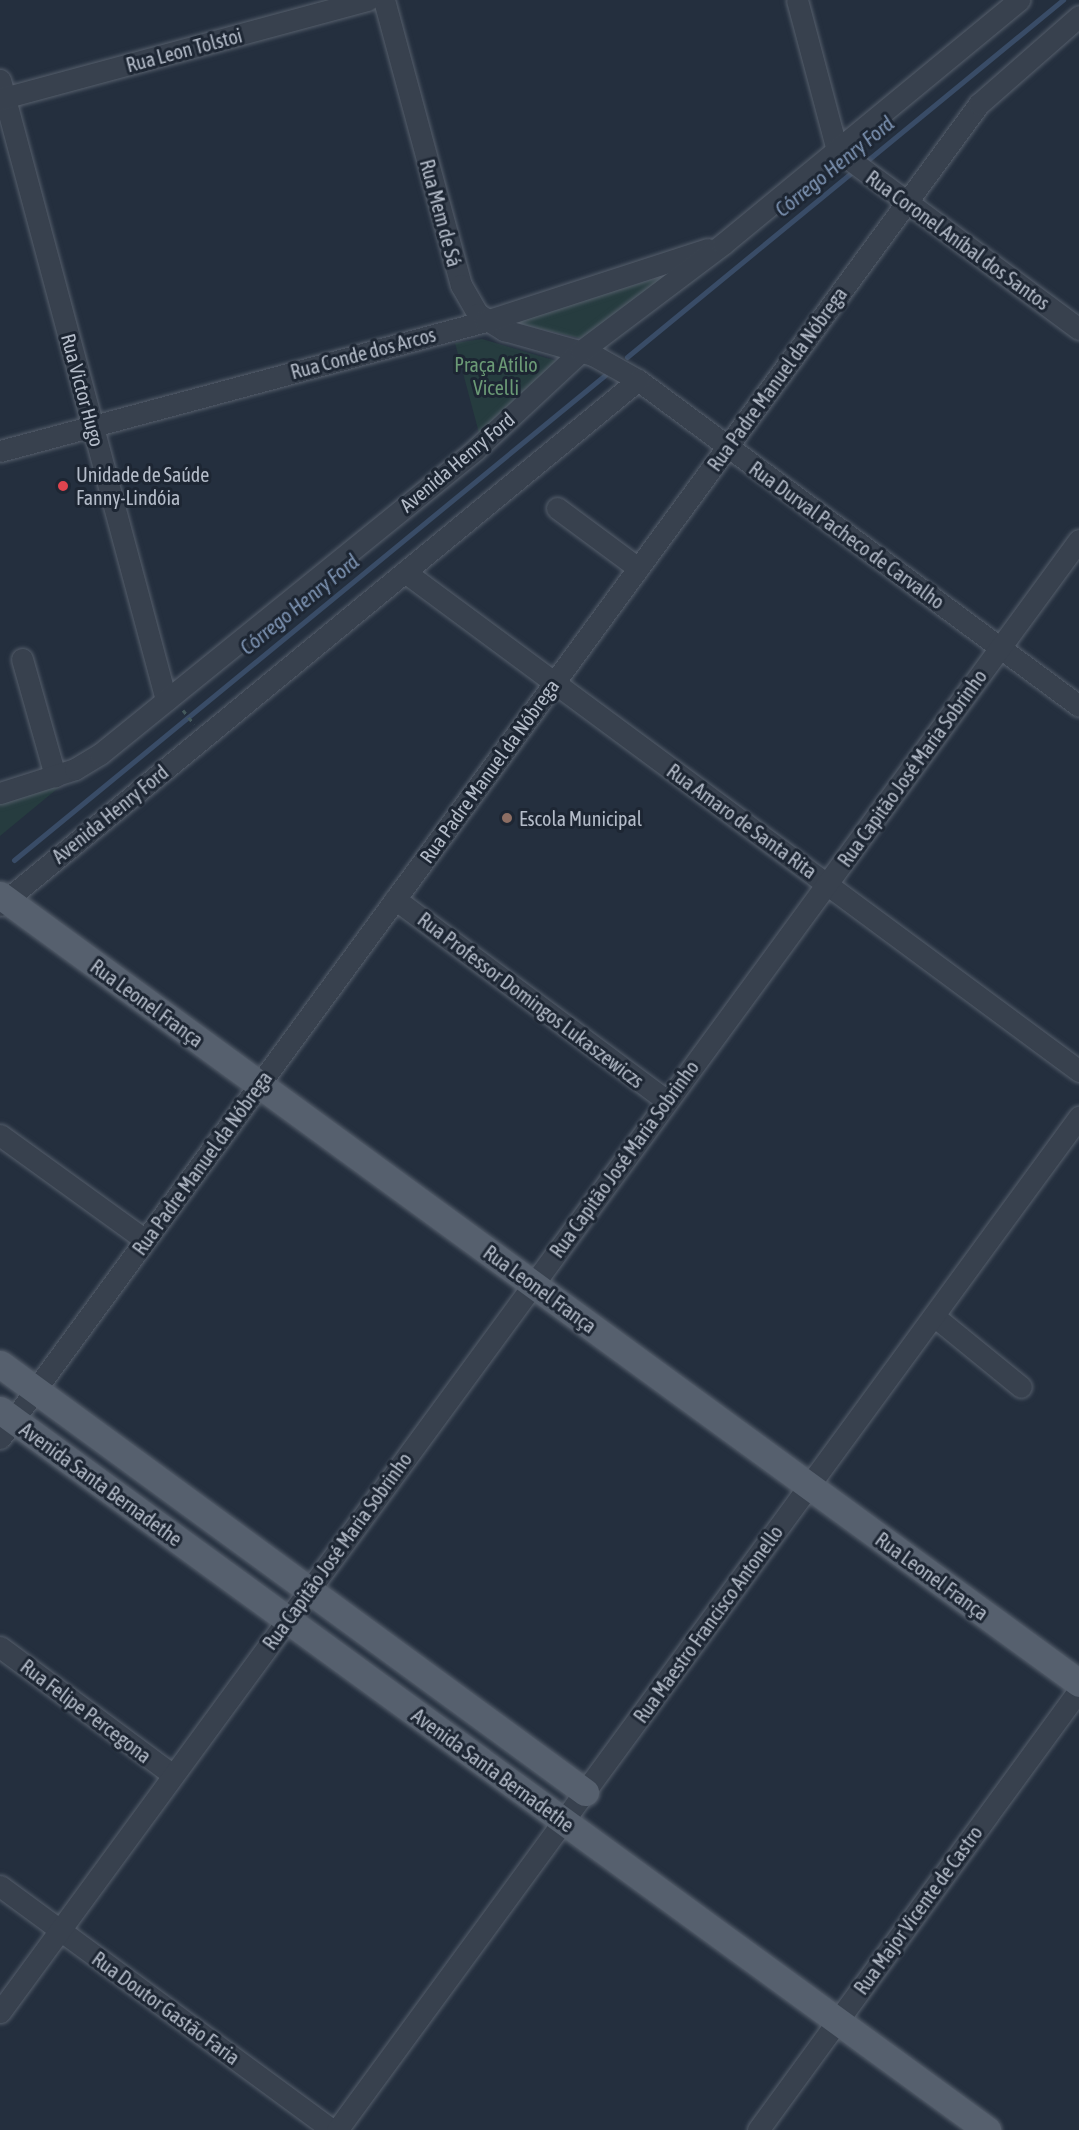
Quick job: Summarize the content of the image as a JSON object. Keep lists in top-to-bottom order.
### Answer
{
  "streets": {
    "main road": ["Rua Leonel França", "Avenida Santa Bernadethe"],
    "street": [
      "Rua Leon Tolstoi",
      "Rua Mem de Sá",
      "Rua Coronel Aníbal dos Santos",
      "Rua Conde dos Arcos",
      "Rua Padre Manuel da Nóbrega",
      "Rua Victor Hugo",
      "Avenida Henry Ford",
      "Rua Durval Pacheco de Carvalho",
      "Rua Capitão José Maria Sobrinho",
      "Rua Amaro de Santa Rita",
      "Rua Professor Domingos Lukaszewiczs",
      "Rua Maestro Francisco Antonello",
      "Rua Felipe Percegona",
      "Rua Major Vicente de Castro",
      "Rua Doutor Gastão Faria"
    ]
  },
  "crossings": [
    ["Rua Leon Tolstoi", "Rua Victor Hugo"],
    ["Rua Mem de Sá", "Rua Conde dos Arcos"],
    ["Rua Coronel Aníbal dos Santos", "Rua Padre Manuel da Nóbrega"],
    ["Rua Coronel Aníbal dos Santos", "Avenida Henry Ford"],
    ["Rua Conde dos Arcos", "Rua Victor Hugo"],
    ["Rua Conde dos Arcos", "Avenida Henry Ford"],
    ["Rua Padre Manuel da Nóbrega", "Rua Durval Pacheco de Carvalho"],
    ["Rua Padre Manuel da Nóbrega", "Rua Amaro de Santa Rita"],
    ["Rua Padre Manuel da Nóbrega", "Rua Professor Domingos Lukaszewiczs"],
    ["Rua Padre Manuel da Nóbrega", "Rua Leonel França"],
    ["Rua Padre Manuel da Nóbrega", "Avenida Santa Bernadethe"],
    ["Rua Victor Hugo", "Avenida Henry Ford"],
    ["Avenida Henry Ford", "Rua Durval Pacheco de Carvalho"],
    ["Avenida Henry Ford", "Rua Amaro de Santa Rita"],
    ["Avenida Henry Ford", "Rua Leonel França"],
    ["Rua Durval Pacheco de Carvalho", "Rua Capitão José Maria Sobrinho"],
    ["Rua Capitão José Maria Sobrinho", "Rua Amaro de Santa Rita"],
    ["Rua Capitão José Maria Sobrinho", "Rua Professor Domingos Lukaszewiczs"],
    ["Rua Capitão José Maria Sobrinho", "Rua Leonel França"],
    ["Rua Capitão José Maria Sobrinho", "Avenida Santa Bernadethe"],
    ["Rua Capitão José Maria Sobrinho", "Rua Felipe Percegona"],
    ["Rua Capitão José Maria Sobrinho", "Rua Doutor Gastão Faria"],
    ["Rua Leonel França", "Rua Maestro Francisco Antonello"],
    ["Avenida Santa Bernadethe", "Rua Maestro Francisco Antonello"],
    ["Avenida Santa Bernadethe", "Rua Major Vicente de Castro"]
  ],
  "water": ["Córrego Henry Ford"],
  "parks": ["Praça Atílio Vicelli"],
  "places": ["Unidade de Saúde Fanny-Lindóia", "Escola Municipal"]
}
